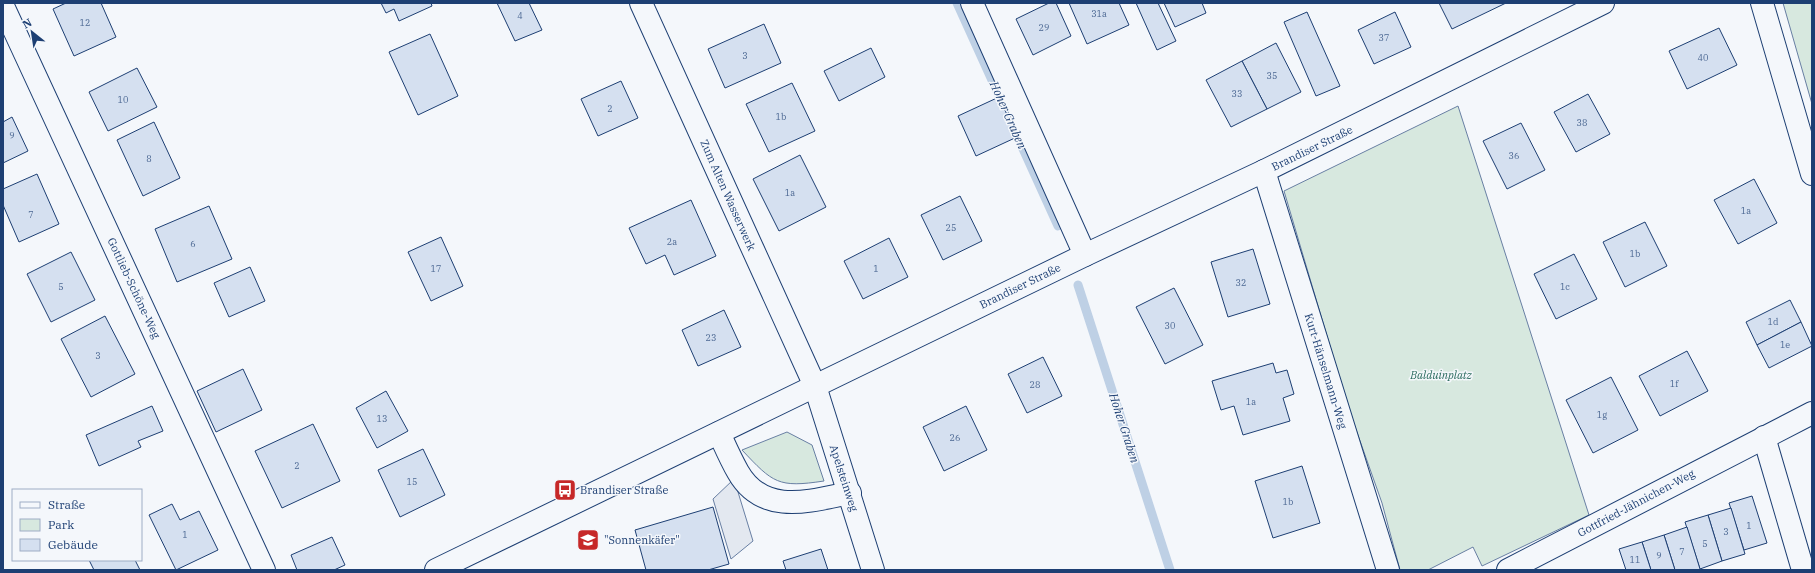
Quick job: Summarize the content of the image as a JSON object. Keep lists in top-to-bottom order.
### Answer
{
  "streets": {
    "street": [
      "Brandiser Straße",
      "Zum Alten Wasserwerk",
      "Gottlieb-Schöne-Weg",
      "Kurt-Hänselmann-Weg",
      "Apelsteinweg",
      "Gottfried-Jähnichen-Weg"
    ]
  },
  "crossings": [
    ["Brandiser Straße", "Zum Alten Wasserwerk"],
    ["Brandiser Straße", "Kurt-Hänselmann-Weg"],
    ["Brandiser Straße", "Apelsteinweg"],
    ["Zum Alten Wasserwerk", "Apelsteinweg"]
  ],
  "water": ["Hoher Graben"],
  "parks": ["Balduinplatz"],
  "places": {
    "bus stop": ["Brandiser Straße"],
    "school or university": ["\"Sonnenkäfer\""]
  },
  "house_numbers": [
    "31a",
    "4",
    "12",
    "29",
    "37",
    "3",
    "40",
    "35",
    "33",
    "10",
    "2",
    "1b",
    "38",
    "9",
    "36",
    "8",
    "1a",
    "1a",
    "7",
    "25",
    "2a",
    "6",
    "1b",
    "17",
    "1",
    "32",
    "5",
    "1c",
    "1d",
    "30",
    "23",
    "1e",
    "3",
    "1f",
    "28",
    "1a",
    "1g",
    "13",
    "26",
    "2",
    "15",
    "1b",
    "1",
    "3",
    "1",
    "5",
    "7",
    "9",
    "11"
  ],
  "legend": ["Straße", "Park", "Gebäude"],
  "north": "top left"
}
